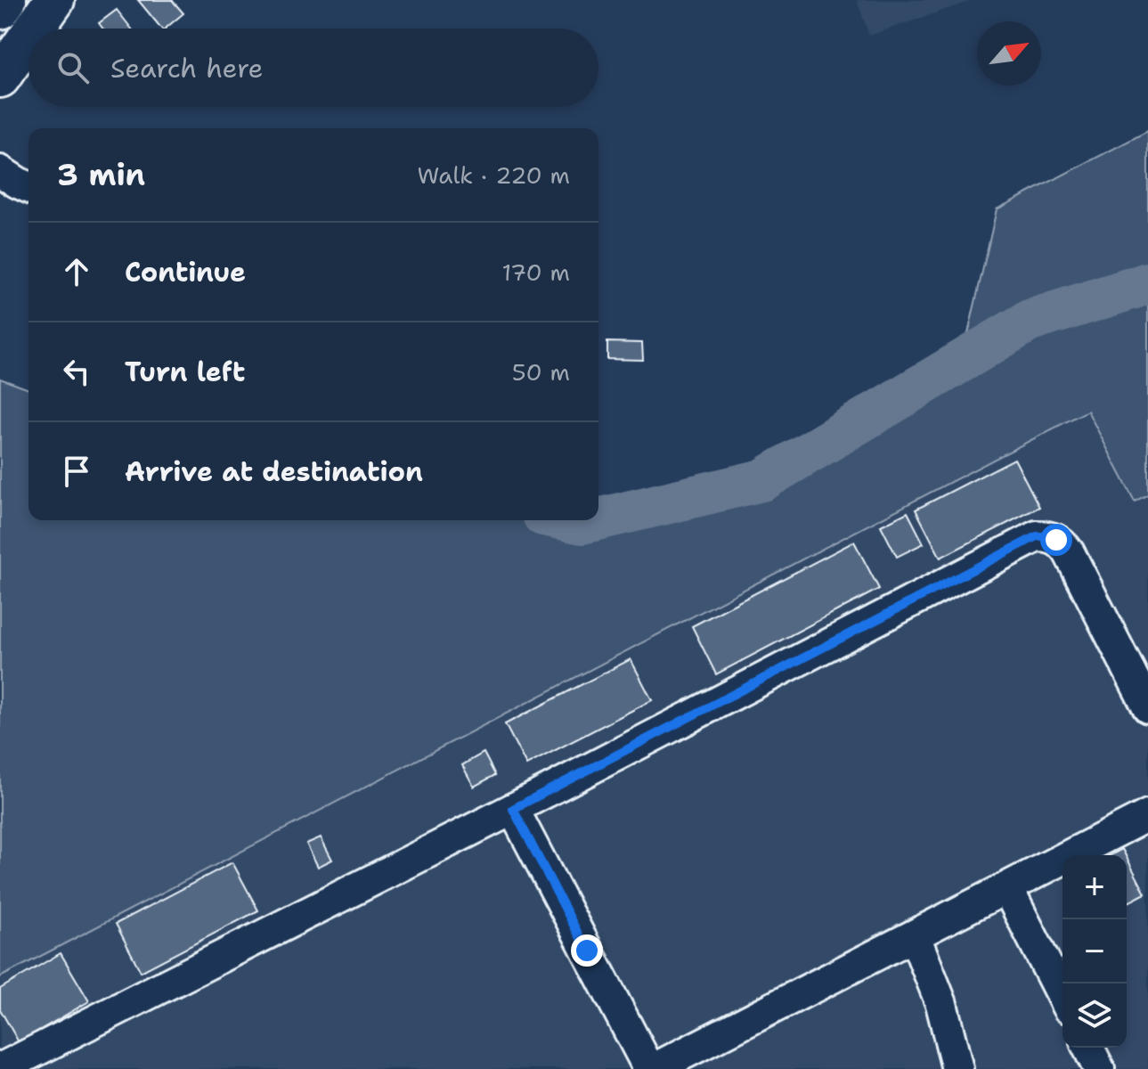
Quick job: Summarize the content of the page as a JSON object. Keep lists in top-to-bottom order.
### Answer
{
  "north": "top right",
  "page": {
    "search": "Search here",
    "heading": ["3 min", "Walk · 220 m"],
    "list": [
      ["Continue", "170 m"],
      ["Turn left", "50 m"],
      "Arrive at destination"
    ],
    "map_buttons": ["+", "−"]
  }
}
